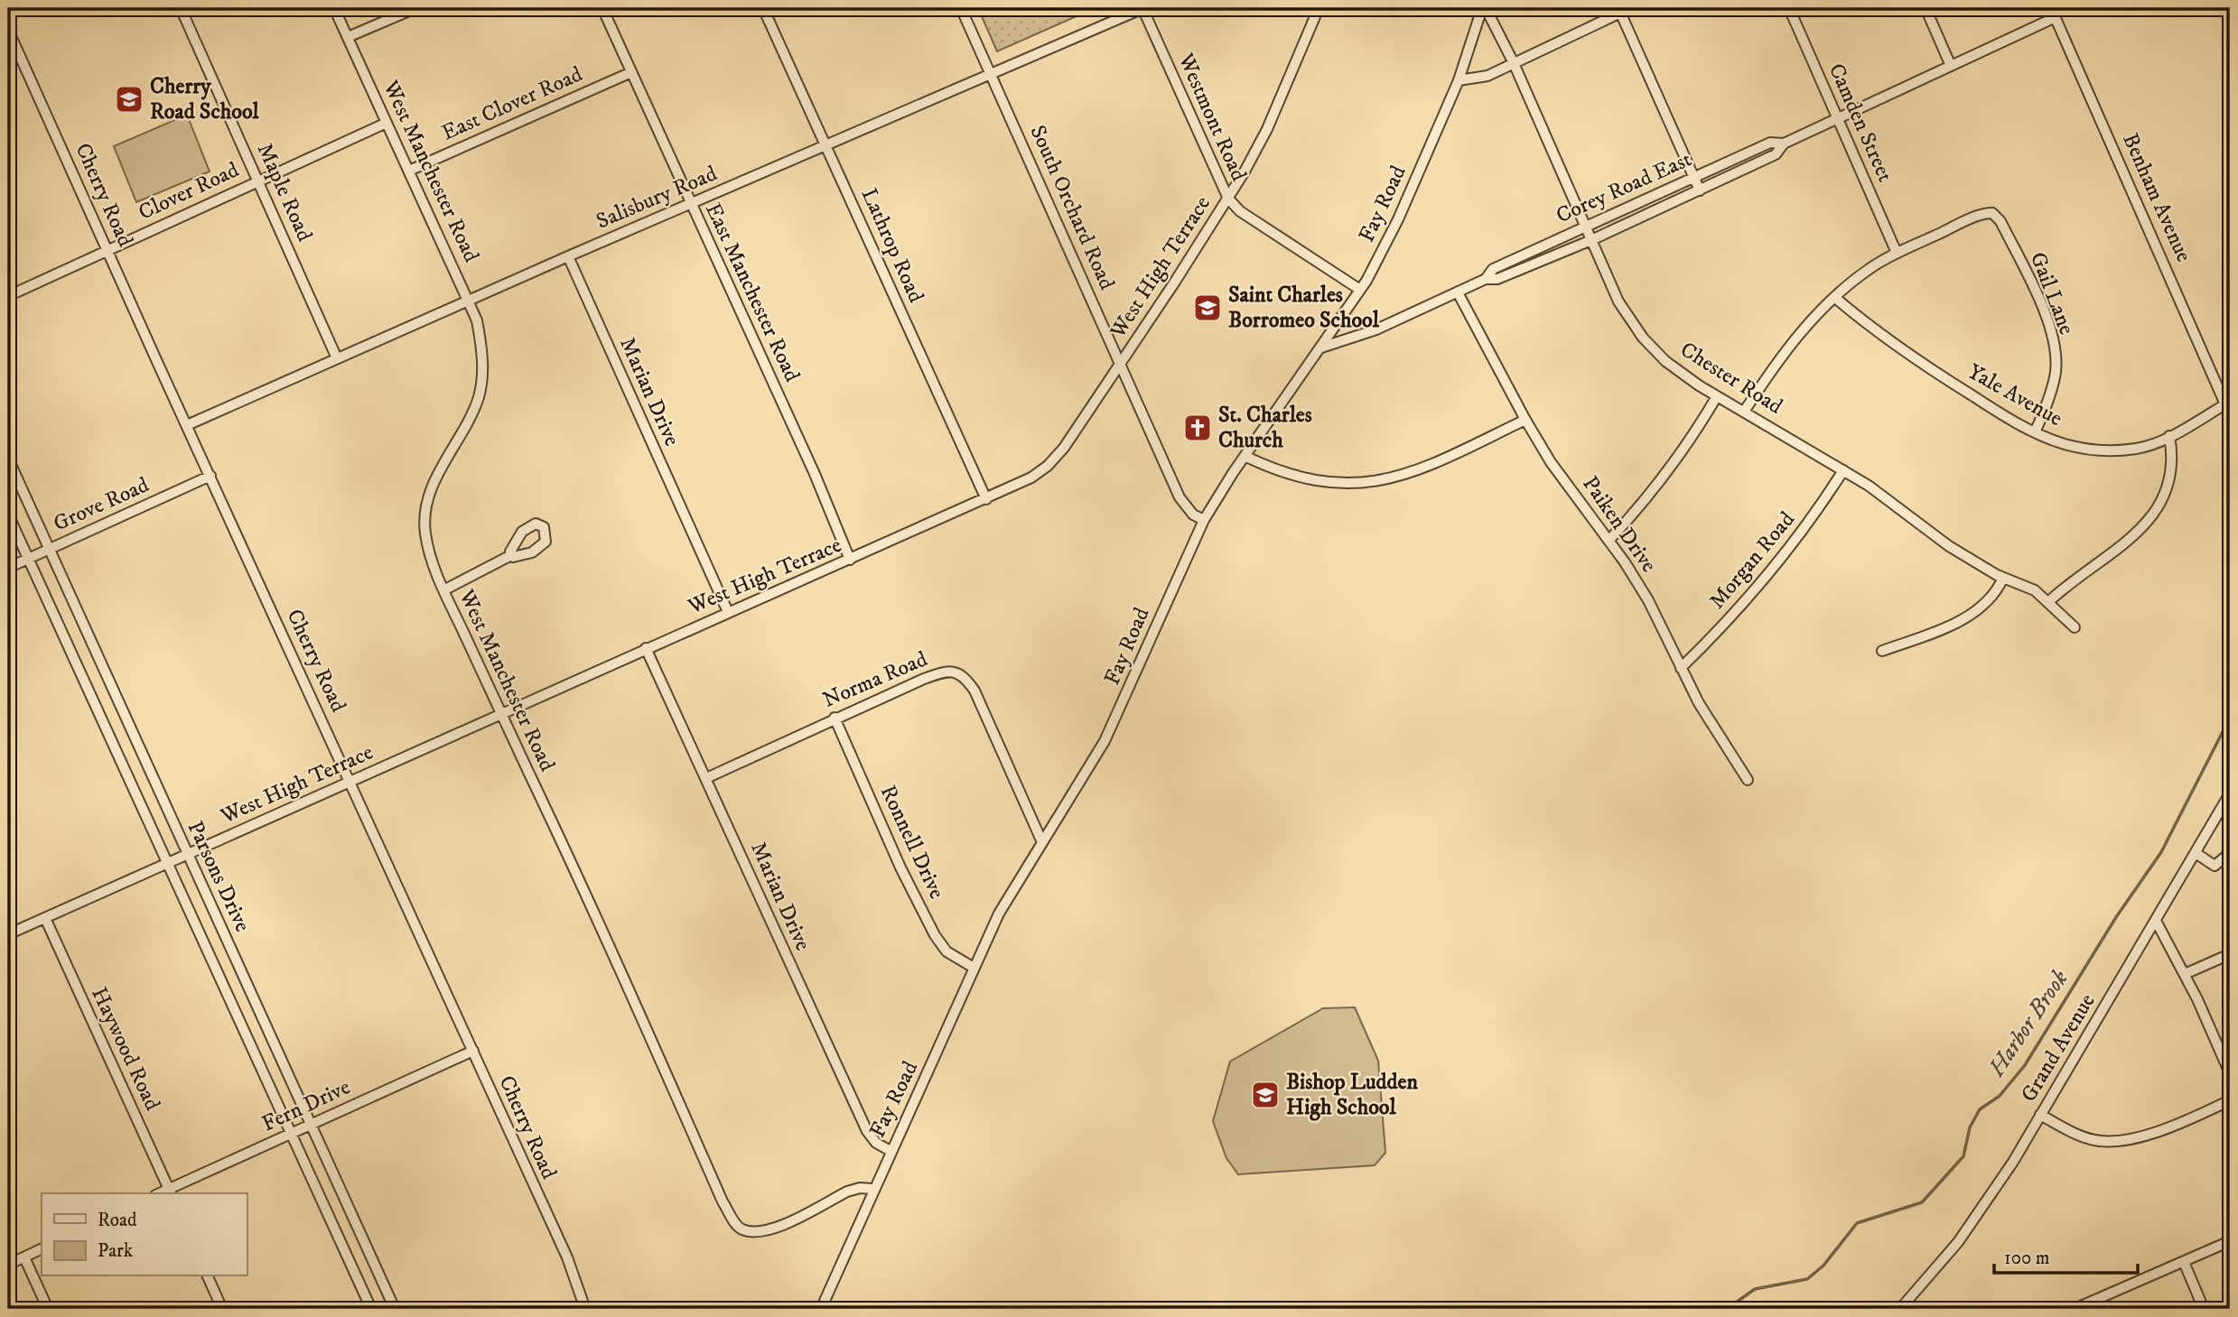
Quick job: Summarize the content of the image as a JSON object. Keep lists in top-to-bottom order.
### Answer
{
  "streets": {
    "street": [
      "East Clover Road",
      "Westmont Road",
      "Camden Street",
      "West Manchester Road",
      "Corey Road East",
      "Clover Road",
      "Maple Road",
      "Cherry Road",
      "Salisbury Road",
      "Benham Avenue",
      "Fay Road",
      "South Orchard Road",
      "Lathrop Road",
      "West High Terrace",
      "East Manchester Road",
      "Gail Lane",
      "Chester Road",
      "Marian Drive",
      "Yale Avenue",
      "Grove Road",
      "Paiken Drive",
      "Morgan Road",
      "Norma Road",
      "Ronnell Drive",
      "Parsons Drive",
      "Grand Avenue",
      "Haywood Road",
      "Fern Drive"
    ]
  },
  "crossings": [
    ["East Clover Road", "West Manchester Road"],
    ["East Clover Road", "East Manchester Road"],
    ["Westmont Road", "Salisbury Road"],
    ["Westmont Road", "Fay Road"],
    ["Westmont Road", "West High Terrace"],
    ["Camden Street", "Corey Road East"],
    ["Camden Street", "Gail Lane"],
    ["West Manchester Road", "Clover Road"],
    ["West Manchester Road", "Salisbury Road"],
    ["West Manchester Road", "Fay Road"],
    ["West Manchester Road", "West High Terrace"],
    ["Corey Road East", "Benham Avenue"],
    ["Corey Road East", "Fay Road"],
    ["Corey Road East", "Chester Road"],
    ["Corey Road East", "Paiken Drive"],
    ["Clover Road", "Maple Road"],
    ["Clover Road", "Cherry Road"],
    ["Maple Road", "Salisbury Road"],
    ["Cherry Road", "Salisbury Road"],
    ["Cherry Road", "West High Terrace"],
    ["Cherry Road", "Grove Road"],
    ["Cherry Road", "Fern Drive"],
    ["Salisbury Road", "South Orchard Road"],
    ["Salisbury Road", "Lathrop Road"],
    ["Salisbury Road", "East Manchester Road"],
    ["Salisbury Road", "Marian Drive"],
    ["Benham Avenue", "Yale Avenue"],
    ["Fay Road", "South Orchard Road"],
    ["Fay Road", "Chester Road"],
    ["Fay Road", "Marian Drive"],
    ["Fay Road", "Norma Road"],
    ["Fay Road", "Ronnell Drive"],
    ["South Orchard Road", "West High Terrace"],
    ["Lathrop Road", "West High Terrace"],
    ["West High Terrace", "East Manchester Road"],
    ["West High Terrace", "Marian Drive"],
    ["West High Terrace", "Parsons Drive"],
    ["West High Terrace", "Haywood Road"],
    ["Gail Lane", "Yale Avenue"],
    ["Chester Road", "Morgan Road"],
    ["Marian Drive", "Norma Road"],
    ["Grove Road", "Parsons Drive"],
    ["Paiken Drive", "Morgan Road"],
    ["Norma Road", "Ronnell Drive"],
    ["Parsons Drive", "Fern Drive"],
    ["Haywood Road", "Fern Drive"]
  ],
  "water": ["Harbor Brook"],
  "places": {
    "school or university": ["Cherry Road School", "Saint Charles Borromeo School", "Bishop Ludden High School"],
    "church": ["St. Charles Church"]
  },
  "legend": ["Road", "Park"],
  "scale_bar": "100 m"
}
